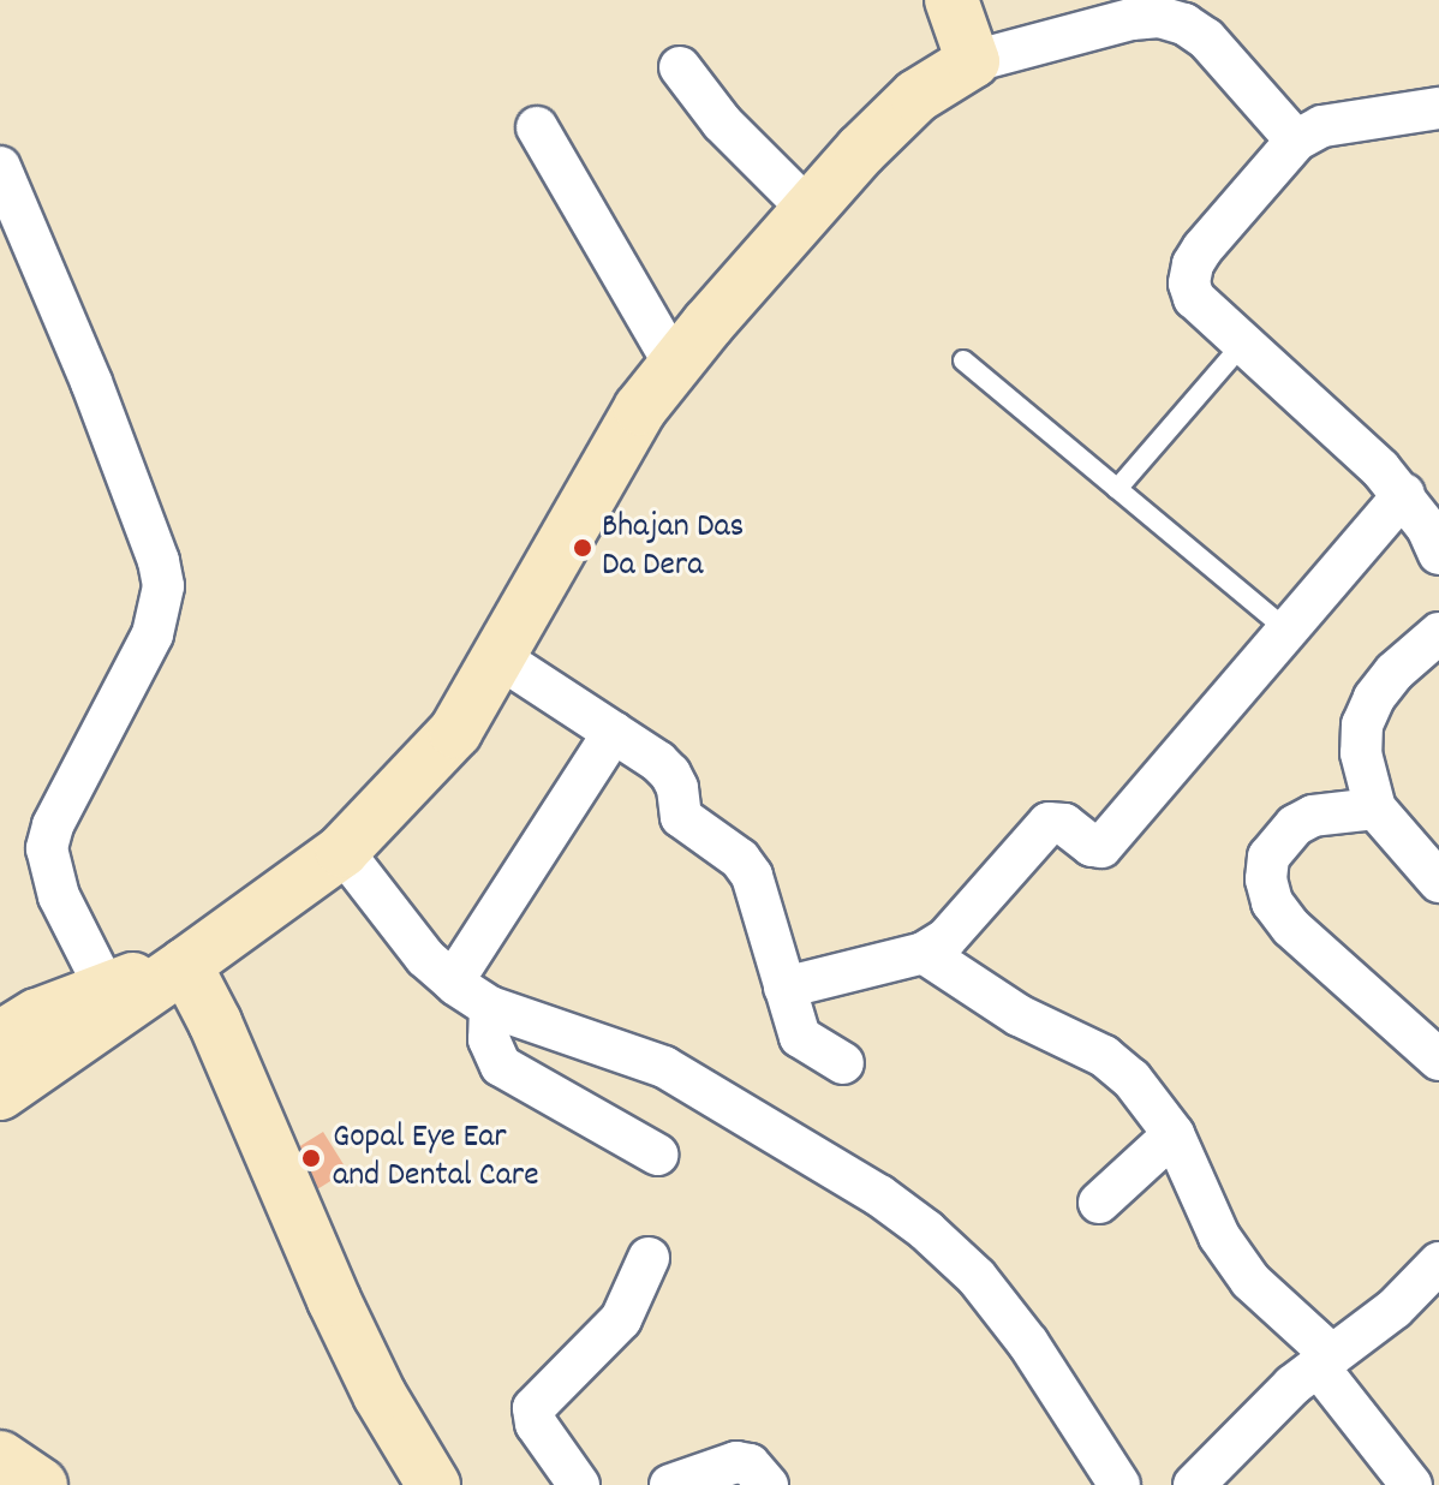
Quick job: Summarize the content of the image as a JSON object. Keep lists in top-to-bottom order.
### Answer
{
  "places": ["Bhajan Das Da Dera", "Gopal Eye Ear and Dental Care"]
}
